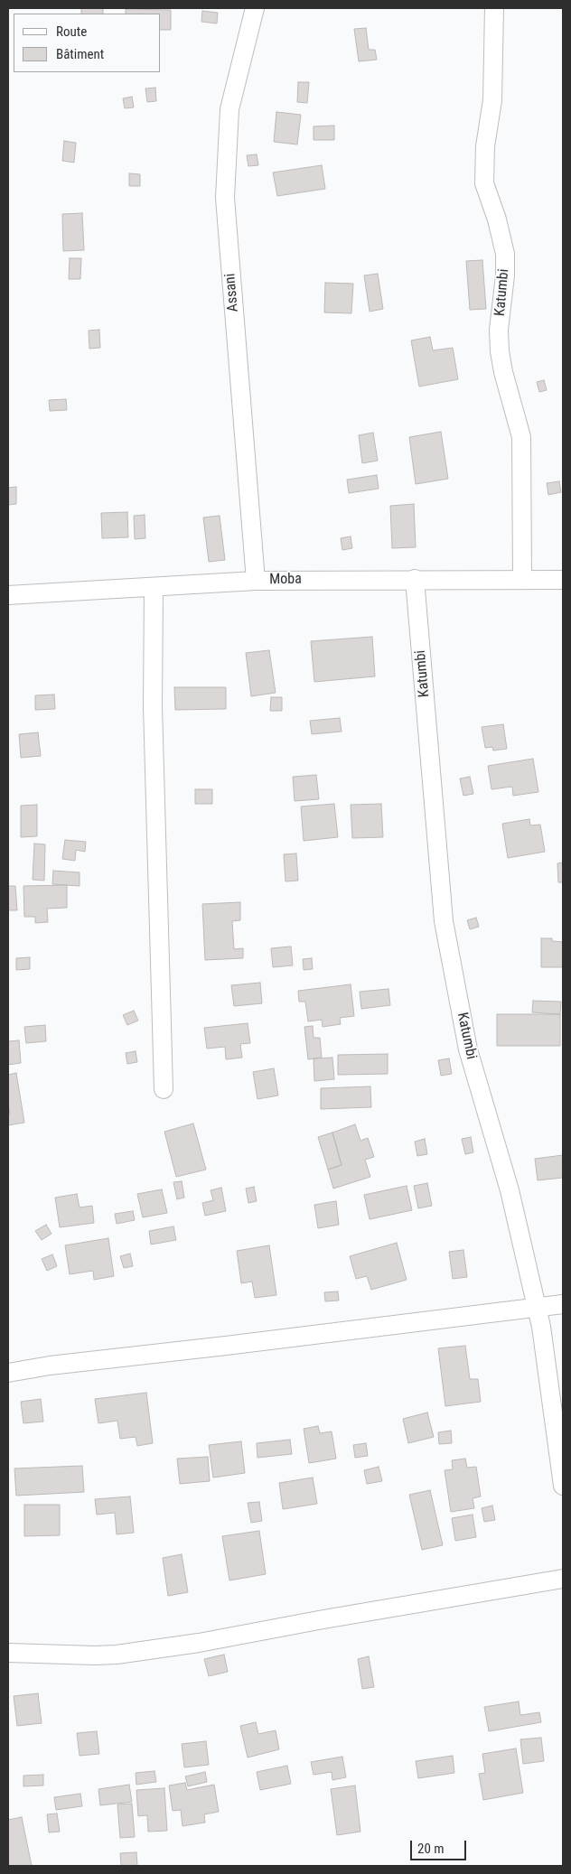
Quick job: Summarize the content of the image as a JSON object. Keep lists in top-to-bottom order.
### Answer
{
  "streets": {
    "street": ["Assani", "Katumbi", "Moba"]
  },
  "crossings": [
    ["Assani", "Moba"],
    ["Katumbi", "Moba"]
  ],
  "legend": ["Route", "Bâtiment"],
  "scale_bar": "20 m"
}
